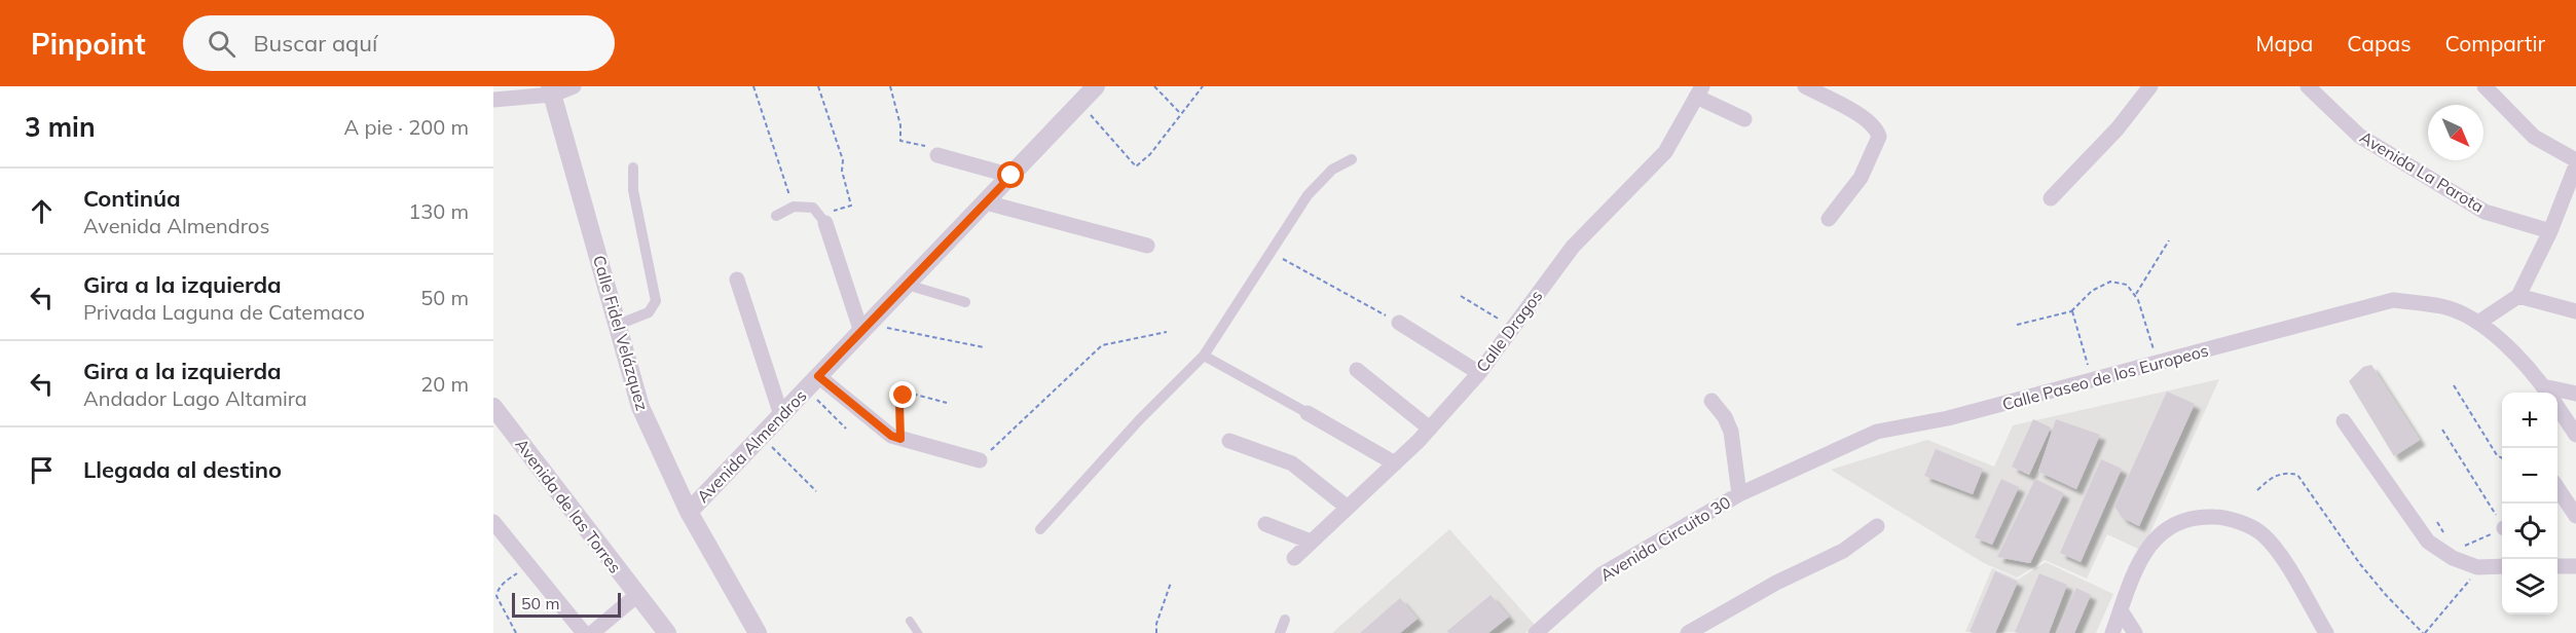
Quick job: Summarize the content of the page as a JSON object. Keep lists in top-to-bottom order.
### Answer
{
  "streets": {
    "street": [
      "Avenida La Parota",
      "Calle Dragos",
      "Calle Fidel Velázquez",
      "Calle Paseo de los Europeos",
      "Avenida Almendros",
      "Avenida de las Torres",
      "Avenida Circuito 30"
    ]
  },
  "crossings": [
    ["Calle Fidel Velázquez", "Avenida Almendros"],
    ["Calle Paseo de los Europeos", "Avenida Circuito 30"]
  ],
  "scale_bar": "50 m",
  "north": "bottom right",
  "page": {
    "header": "Pinpoint",
    "search": "Buscar aquí",
    "nav": ["Mapa", "Capas", "Compartir"],
    "heading": ["3 min", "A pie · 200 m"],
    "list": [
      ["Continúa", "Avenida Almendros", "130 m"],
      ["Gira a la izquierda", "Privada Laguna de Catemaco", "50 m"],
      ["Gira a la izquierda", "Andador Lago Altamira", "20 m"],
      "Llegada al destino"
    ],
    "map_buttons": ["+", "−"],
    "scale": "50 m"
  }
}
